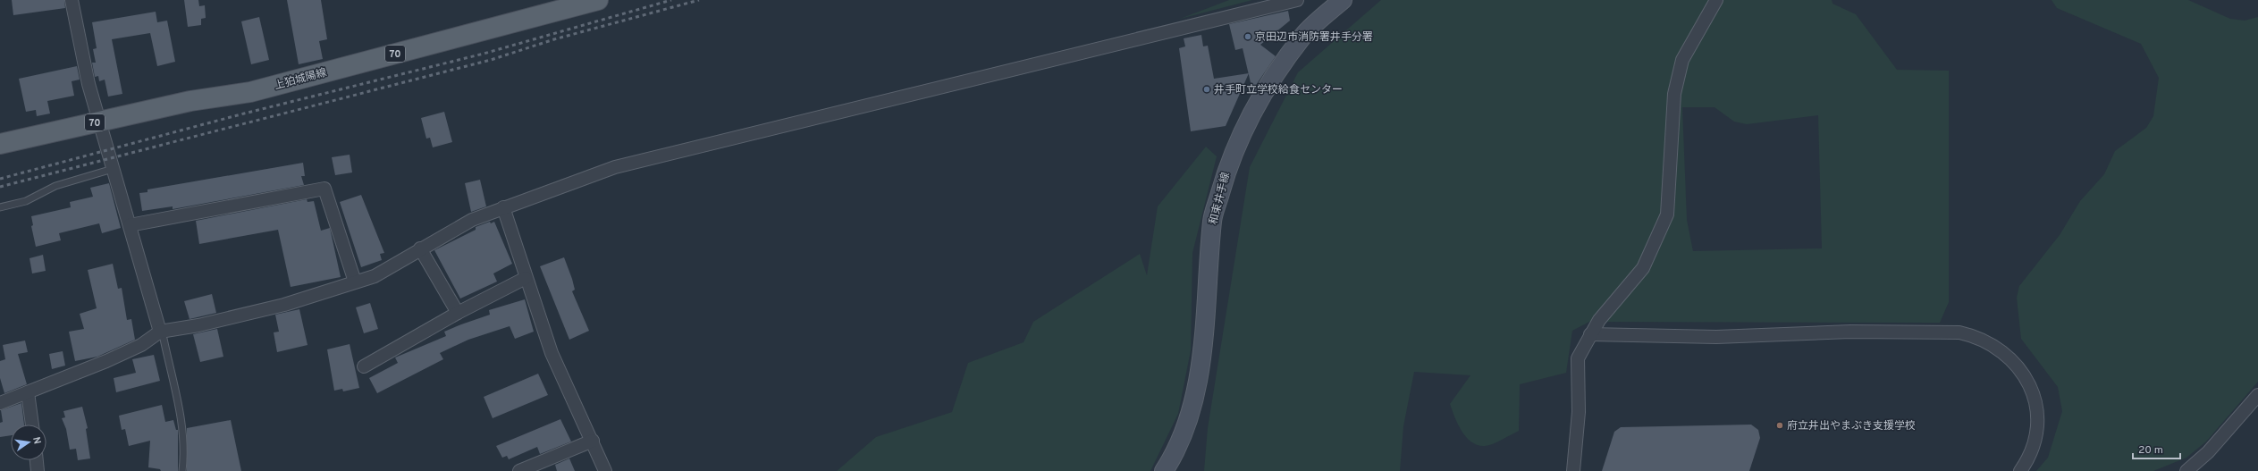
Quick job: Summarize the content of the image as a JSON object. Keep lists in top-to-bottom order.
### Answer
{
  "streets": {
    "main road": ["70", "上狛城陽線", "和束井手線"]
  },
  "places": ["京田辺市消防署井手分署", "井手町立学校給食センター", "府立井出やまぶき支援学校"],
  "scale_bar": "20 m",
  "north": "right"
}
